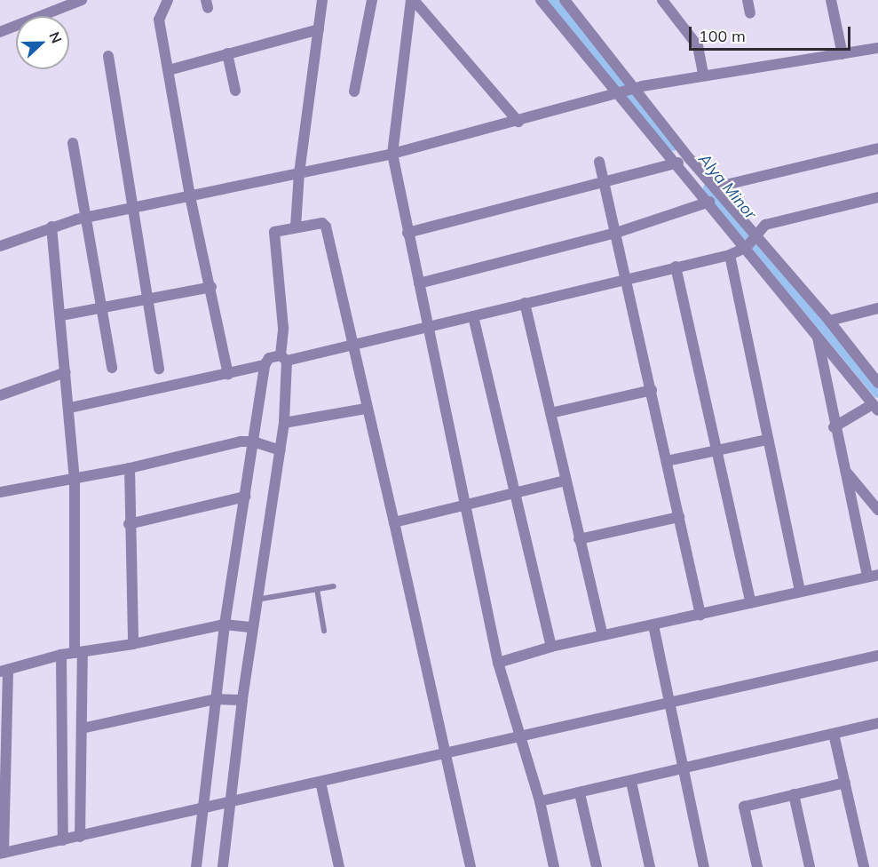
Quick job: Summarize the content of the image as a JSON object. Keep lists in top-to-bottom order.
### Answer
{
  "water": ["Alya Minor"],
  "scale_bar": "100 m",
  "north": "right"
}
